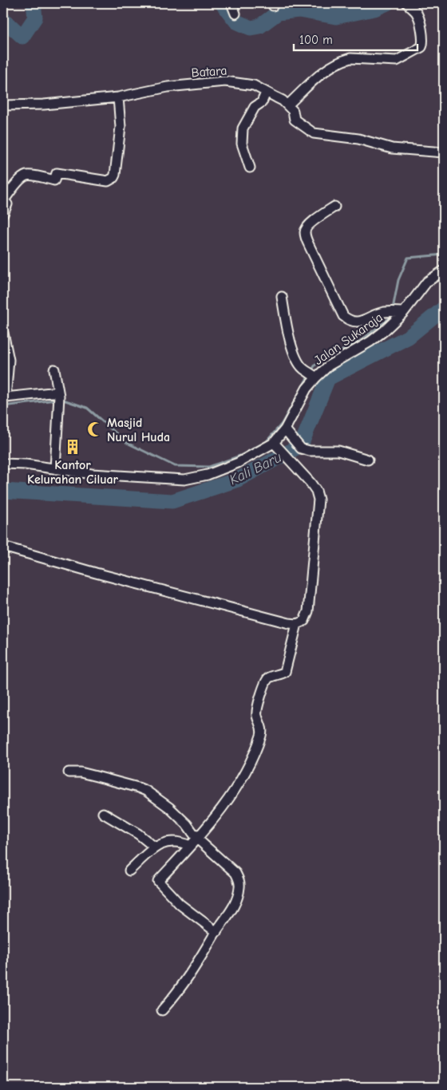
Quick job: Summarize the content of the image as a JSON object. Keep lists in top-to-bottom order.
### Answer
{
  "streets": {
    "street": ["Batara", "Jalan Sukaraja"]
  },
  "water": ["Kali Baru"],
  "places": {
    "mosque": ["Masjid Nurul Huda"],
    "building": ["Kantor Kelurahan Ciluar"]
  },
  "scale_bar": "100 m"
}
